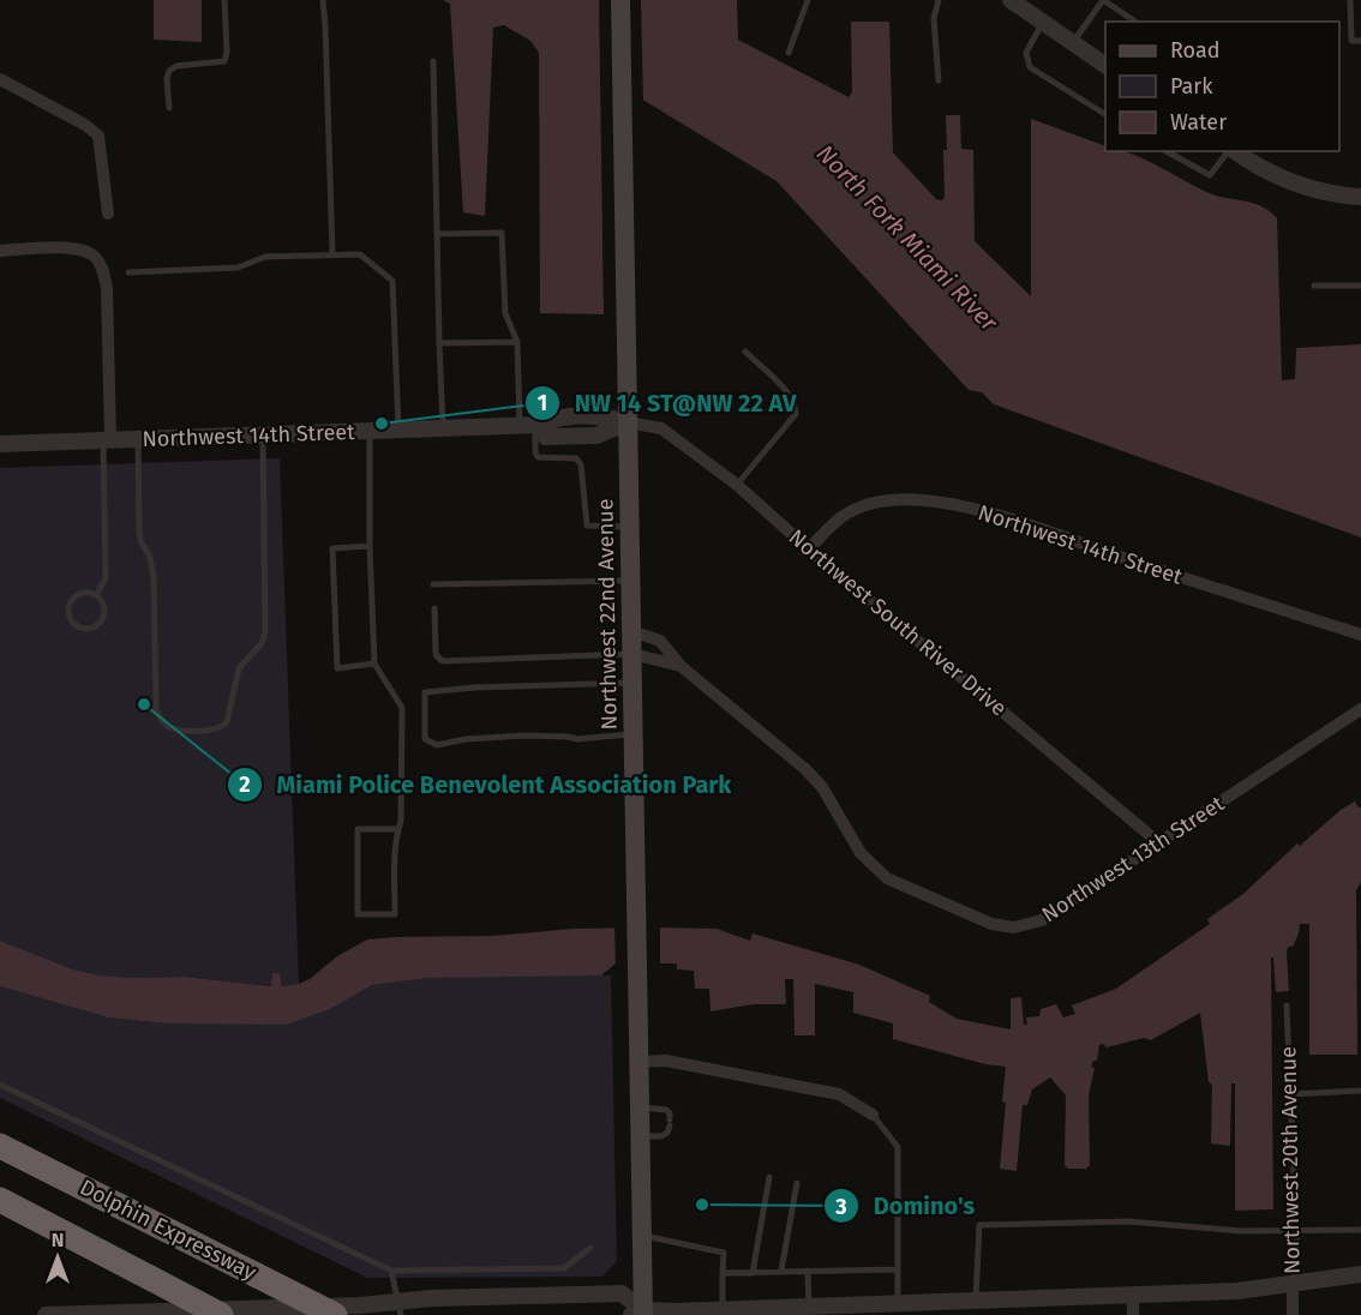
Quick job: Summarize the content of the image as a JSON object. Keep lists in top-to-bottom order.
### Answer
{
  "streets": {
    "highway": ["Dolphin Expressway"],
    "main road": ["Northwest 22nd Avenue"],
    "street": [
      "Northwest 14th Street",
      "Northwest South River Drive",
      "Northwest 13th Street",
      "Northwest 20th Avenue"
    ]
  },
  "crossings": [
    ["Northwest 14th Street", "Northwest 22nd Avenue"],
    ["Northwest 14th Street", "Northwest South River Drive"],
    ["Northwest 22nd Avenue", "Northwest South River Drive"],
    ["Northwest 22nd Avenue", "Northwest 13th Street"],
    ["Northwest South River Drive", "Northwest 13th Street"]
  ],
  "water": ["North Fork Miami River"],
  "places": ["NW 14 ST@NW 22 AV", "Miami Police Benevolent Association Park", "Domino's"],
  "legend": ["Road", "Park", "Water"],
  "north": "top"
}
